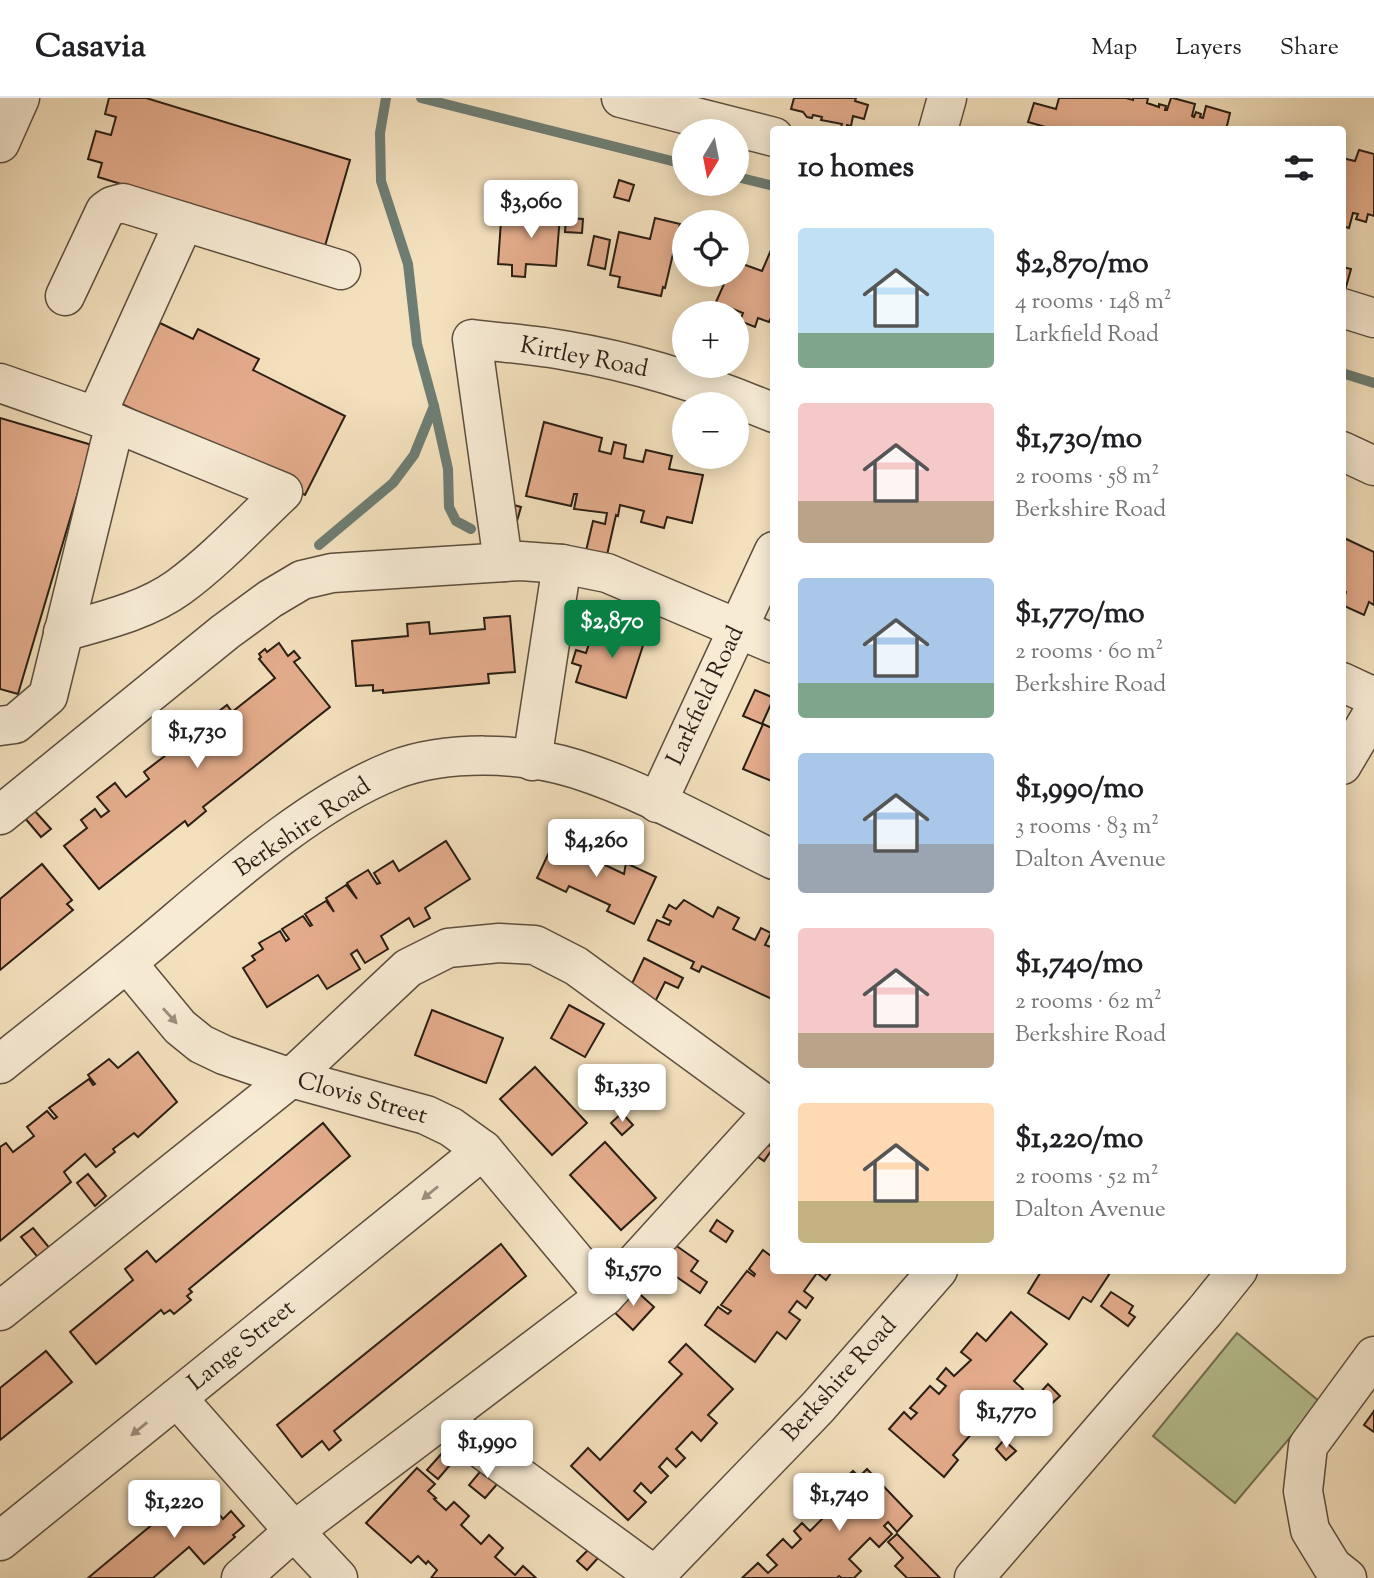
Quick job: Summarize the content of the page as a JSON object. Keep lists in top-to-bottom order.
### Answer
{
  "streets": {
    "street": [
      "Kirtley Road",
      "Larkfield Road",
      "Berkshire Road",
      "Clovis Street",
      "Lange Street"
    ]
  },
  "crossings": [
    ["Larkfield Road", "Berkshire Road"],
    ["Berkshire Road", "Clovis Street"],
    ["Clovis Street", "Lange Street"]
  ],
  "north": "bottom",
  "page": {
    "header": "Casavia",
    "nav": ["Map", "Layers", "Share"],
    "map_buttons": ["+", "−"],
    "heading": "10 homes",
    "price": [
      "$3,060",
      "$2,870",
      "$1,730",
      "$4,260",
      "$1,330",
      "$1,570",
      "$1,770",
      "$1,990",
      "$1,740",
      "$1,220"
    ],
    "list": [
      {
        "name": "$2,870/mo",
        "note": "4 rooms · 148 m² · Larkfield Road"
      },
      {
        "name": "$1,730/mo",
        "note": "2 rooms · 58 m² · Berkshire Road"
      },
      {
        "name": "$1,770/mo",
        "note": "2 rooms · 60 m² · Berkshire Road"
      },
      {
        "name": "$1,990/mo",
        "note": "3 rooms · 83 m² · Dalton Avenue"
      },
      {
        "name": "$1,740/mo",
        "note": "2 rooms · 62 m² · Berkshire Road"
      },
      {
        "name": "$1,220/mo",
        "note": "2 rooms · 52 m² · Dalton Avenue"
      }
    ]
  }
}
